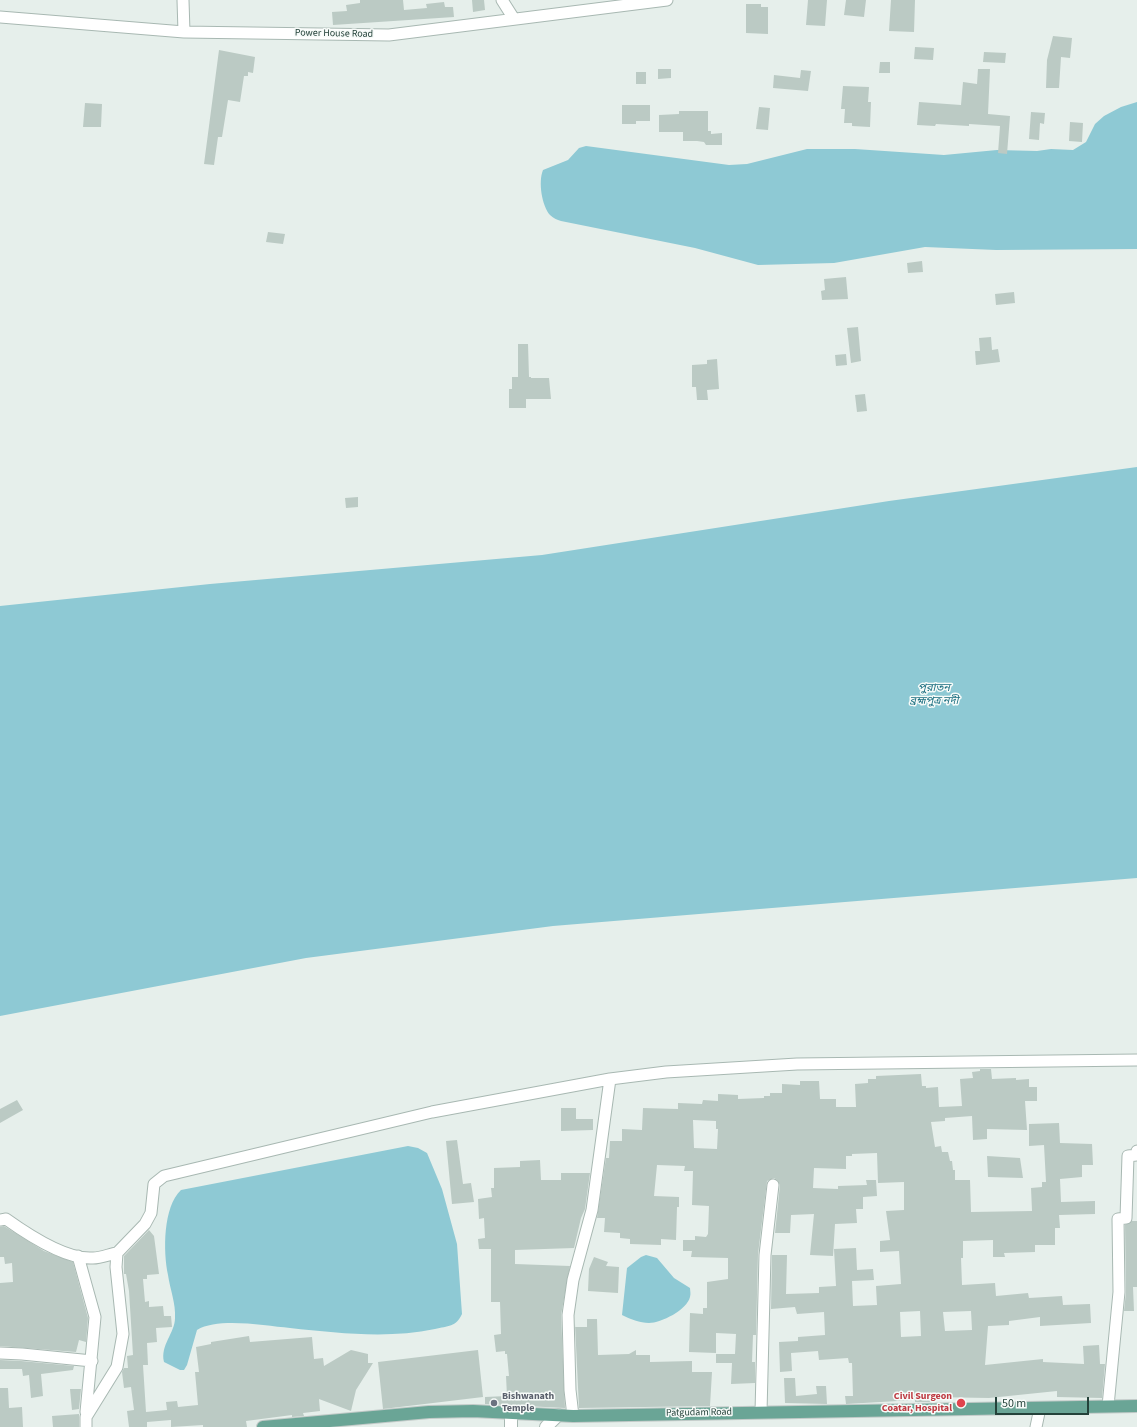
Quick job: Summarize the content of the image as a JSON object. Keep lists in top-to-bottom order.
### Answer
{
  "streets": {
    "main road": ["Patgudam Road"],
    "street": ["Power House Road"]
  },
  "water": ["পুরাতন ব্রহ্মপুত্র নদী"],
  "places": ["Bishwanath Temple", "Civil Surgeon Coatar, Hospital"],
  "scale_bar": "50 m"
}
